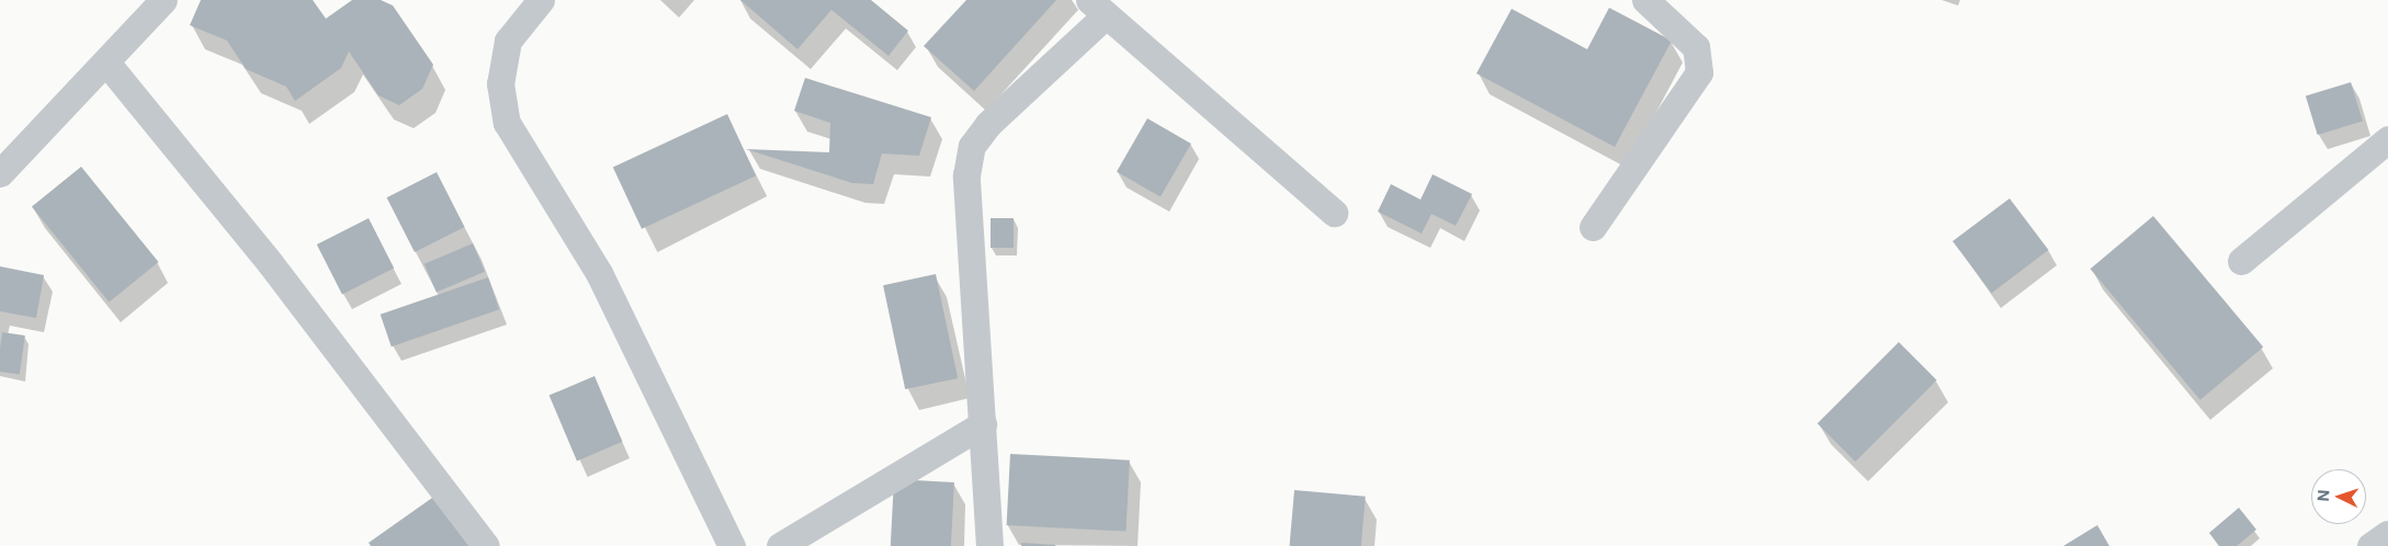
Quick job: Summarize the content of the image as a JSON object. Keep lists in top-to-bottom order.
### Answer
{
  "north": "left"
}
